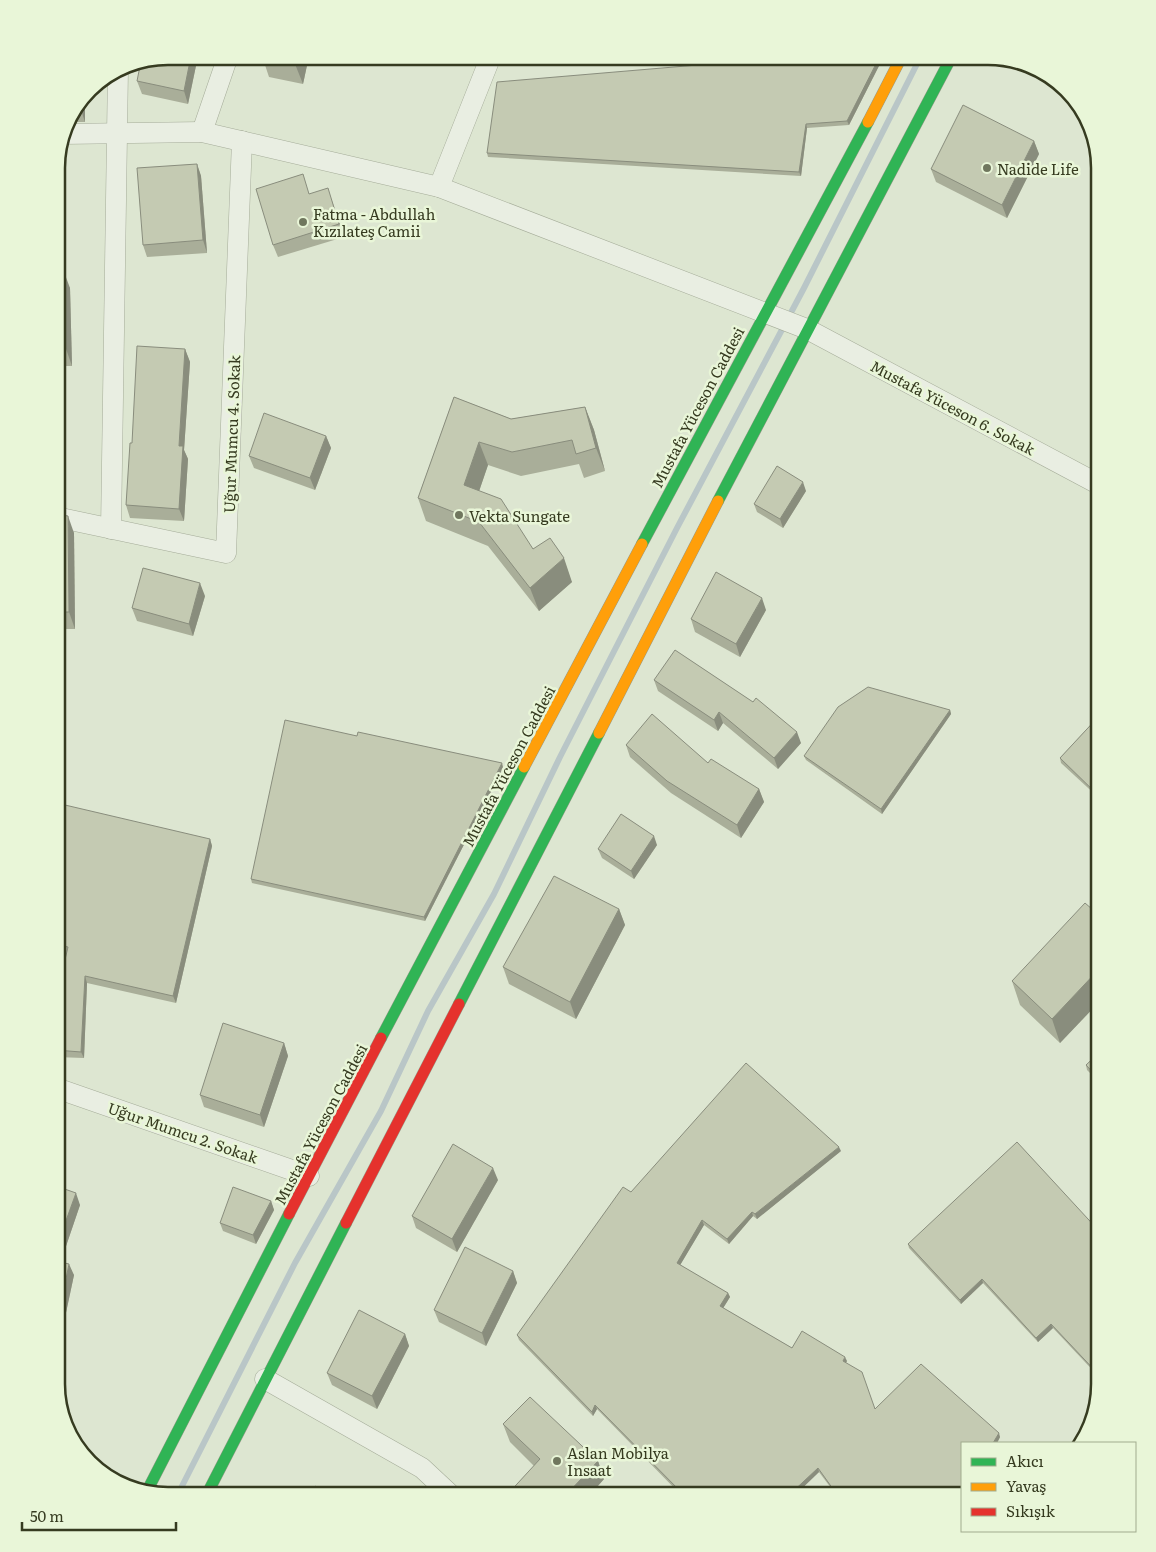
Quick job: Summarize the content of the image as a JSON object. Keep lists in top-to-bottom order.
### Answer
{
  "streets": {
    "street": [
      "Mustafa Yüceson Caddesi",
      "Mustafa Yüceson 6. Sokak",
      "Uğur Mumcu 4. Sokak",
      "Uğur Mumcu 2. Sokak"
    ]
  },
  "crossings": [
    ["Mustafa Yüceson Caddesi", "Mustafa Yüceson 6. Sokak"],
    ["Mustafa Yüceson Caddesi", "Uğur Mumcu 2. Sokak"],
    ["Mustafa Yüceson 6. Sokak", "Uğur Mumcu 4. Sokak"]
  ],
  "places": [
    "Nadide Life",
    "Fatma - Abdullah Kızılateş Camii",
    "Vekta Sungate",
    "Aslan Mobilya Insaat"
  ],
  "legend": ["Akıcı", "Yavaş", "Sıkışık"],
  "scale_bar": "50 m"
}
